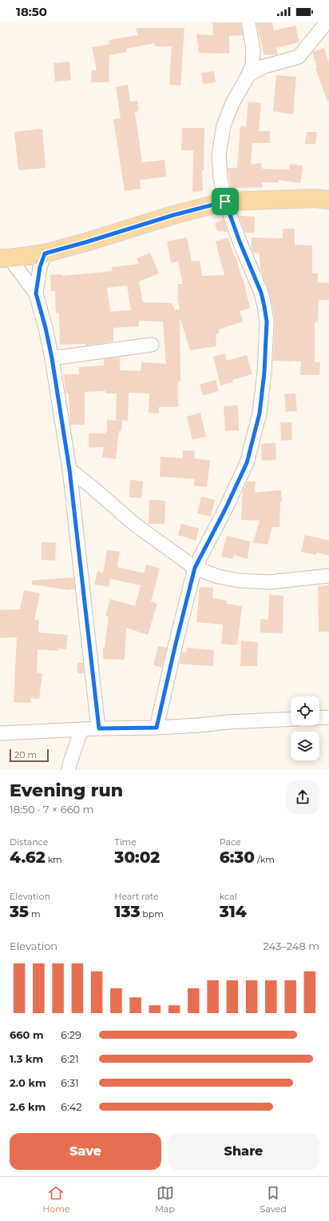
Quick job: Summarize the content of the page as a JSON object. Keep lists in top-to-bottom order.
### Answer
{
  "scale_bar": "20 m",
  "page": {
    "status": "18:50",
    "scale": "20 m",
    "heading": ["Evening run", "18:50 · 7 × 660 m"],
    "stats": [
      ["Distance", "4.62 km"],
      ["Time", "30:02"],
      ["Pace", "6:30 /km"],
      ["Elevation", "35 m"],
      ["Heart rate", "133 bpm"],
      ["kcal", "314"]
    ],
    "chart": ["Elevation", "243–248 m"],
    "list": [
      {
        "name": "660 m",
        "note": "6:29"
      },
      {
        "name": "1.3 km",
        "note": "6:21"
      },
      {
        "name": "2.0 km",
        "note": "6:31"
      },
      {
        "name": "2.6 km",
        "note": "6:42"
      }
    ],
    "buttons": ["Save", "Share"],
    "tabs": ["Home", "Map", "Saved"]
  }
}
